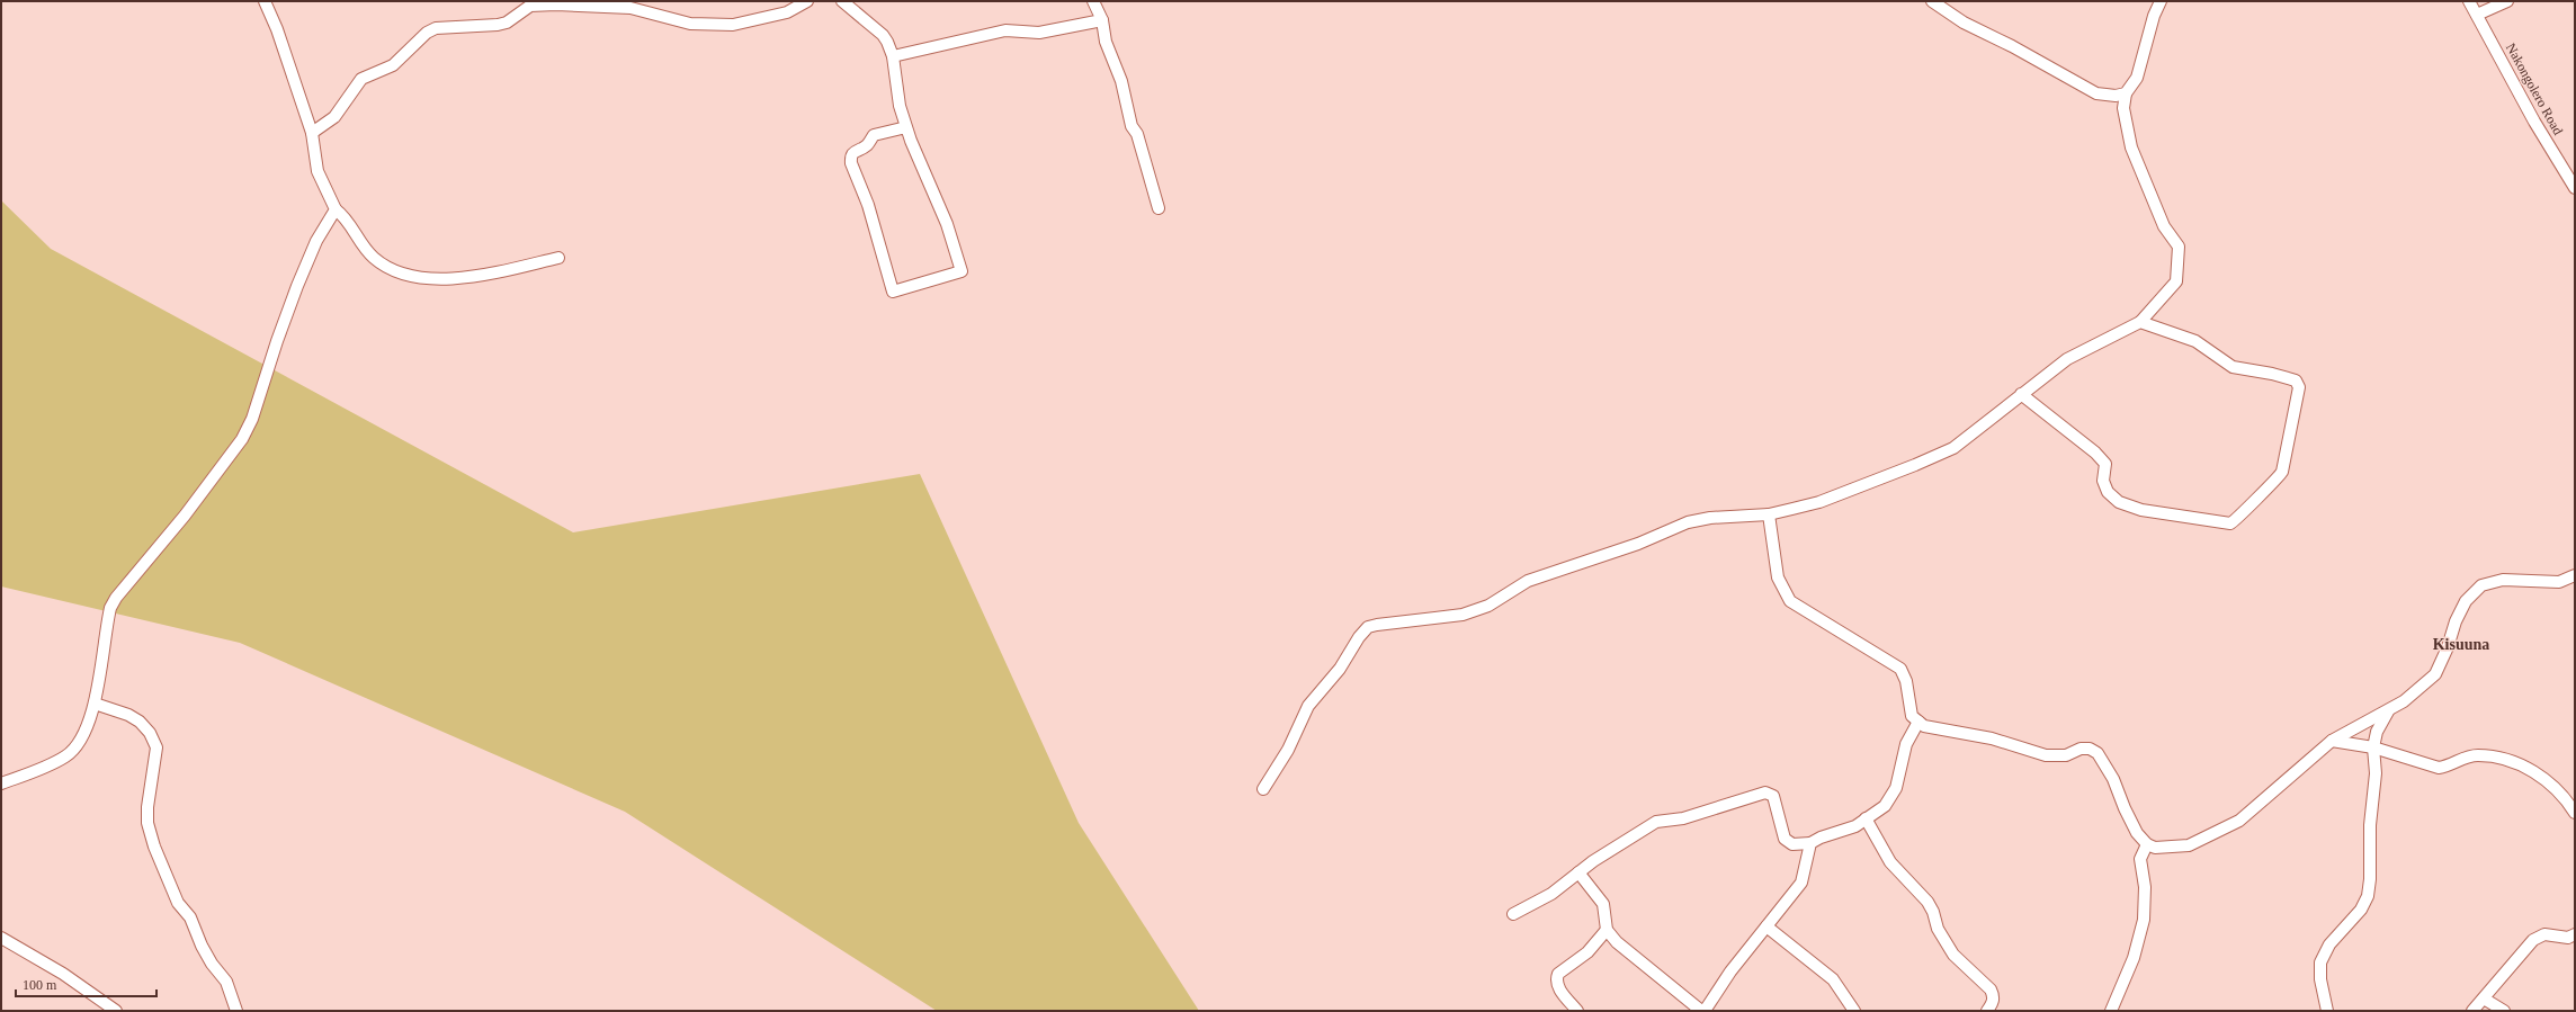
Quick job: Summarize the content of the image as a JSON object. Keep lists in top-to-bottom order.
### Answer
{
  "streets": {
    "street": ["Nakongolero Road"]
  },
  "districts": ["Kisuuna"],
  "scale_bar": "100 m"
}
